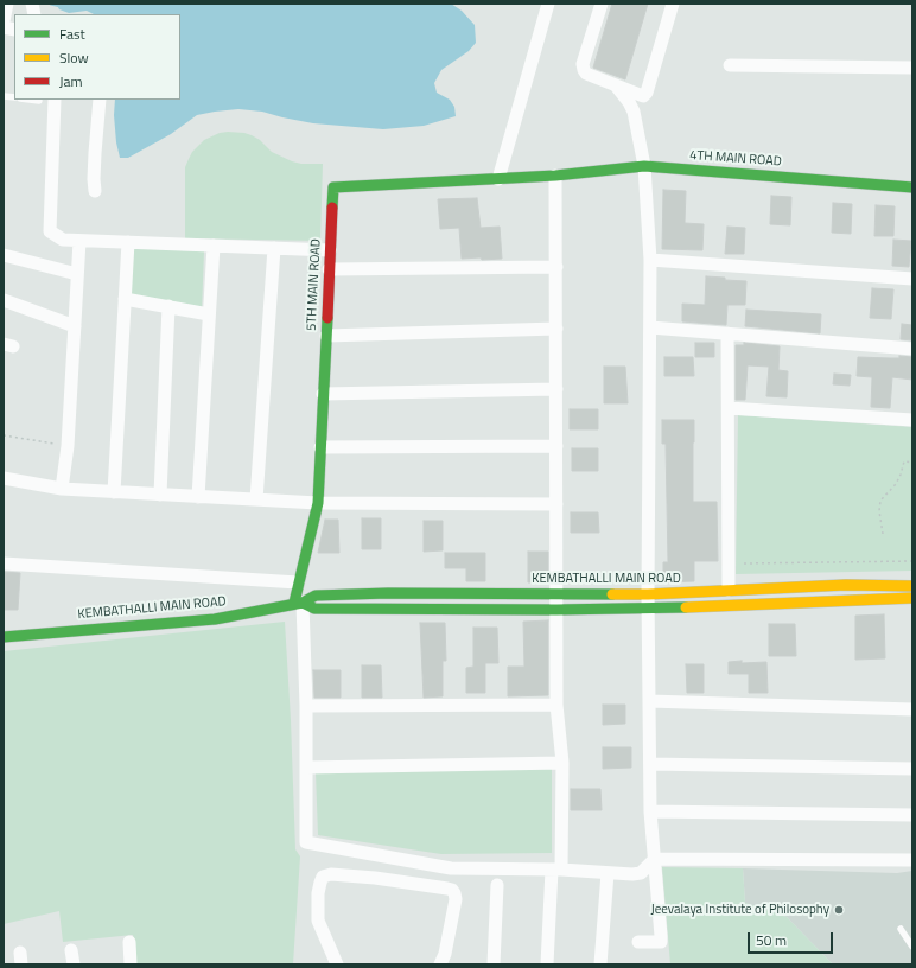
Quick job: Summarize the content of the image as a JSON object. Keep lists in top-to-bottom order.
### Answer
{
  "streets": {
    "street": ["4TH MAIN ROAD", "5TH MAIN ROAD", "KEMBATHALLI MAIN ROAD"]
  },
  "crossings": [
    ["4TH MAIN ROAD", "5TH MAIN ROAD"],
    ["5TH MAIN ROAD", "KEMBATHALLI MAIN ROAD"]
  ],
  "places": ["Jeevalaya Institute of Philosophy"],
  "legend": ["Fast", "Slow", "Jam"],
  "scale_bar": "50 m"
}
